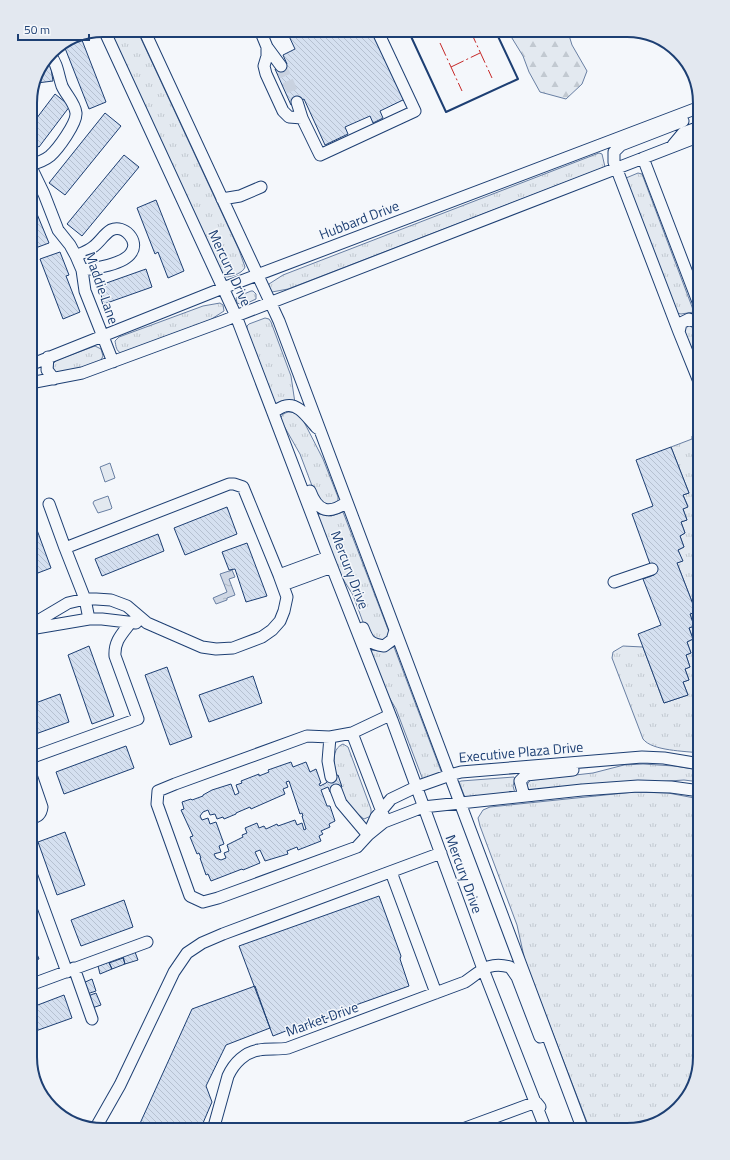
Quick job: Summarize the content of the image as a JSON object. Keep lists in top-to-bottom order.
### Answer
{
  "streets": {
    "street": [
      "Hubbard Drive",
      "Mercury Drive",
      "Maddie Lane",
      "Executive Plaza Drive",
      "Market Drive"
    ]
  },
  "crossings": [
    ["Hubbard Drive", "Mercury Drive"],
    ["Hubbard Drive", "Maddie Lane"],
    ["Mercury Drive", "Executive Plaza Drive"],
    ["Mercury Drive", "Market Drive"]
  ],
  "scale_bar": "50 m"
}
